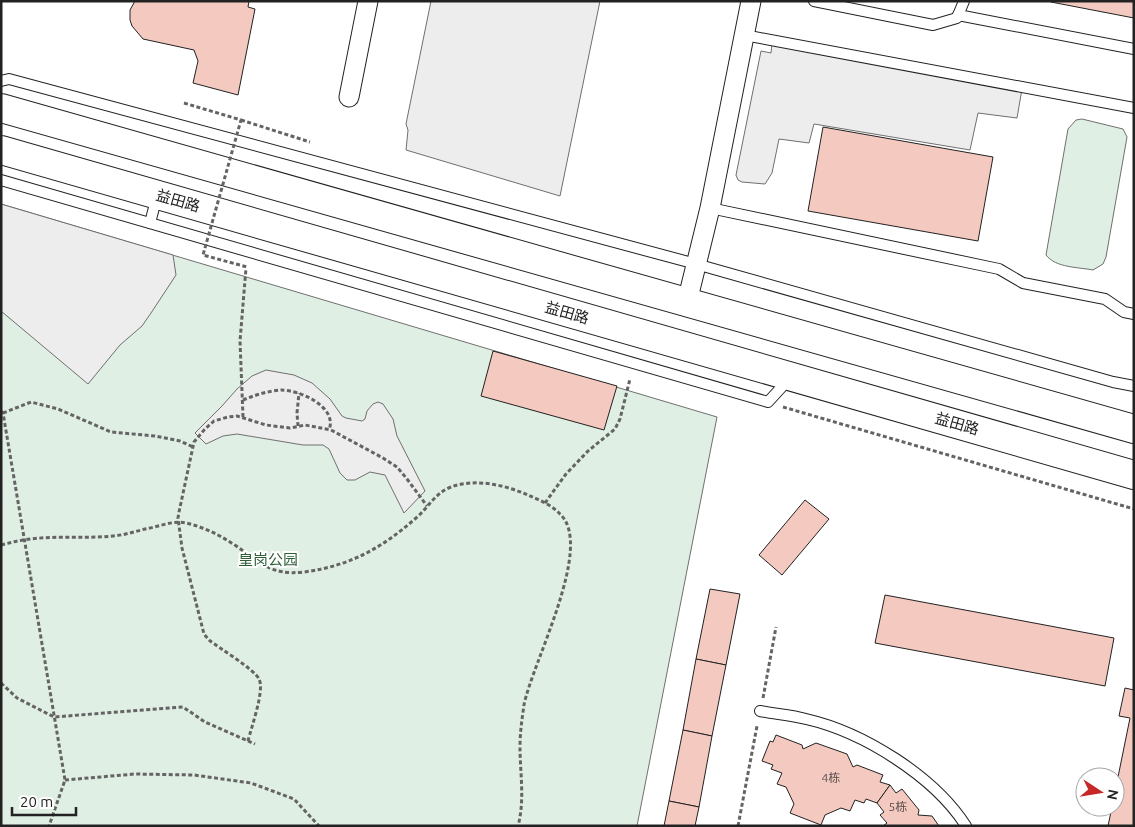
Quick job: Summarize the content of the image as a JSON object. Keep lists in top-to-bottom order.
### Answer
{
  "streets": {
    "main road": ["益田路"]
  },
  "parks": ["皇岗公园"],
  "house_numbers": ["4栋", "5栋"],
  "scale_bar": "20 m",
  "north": "right"
}
